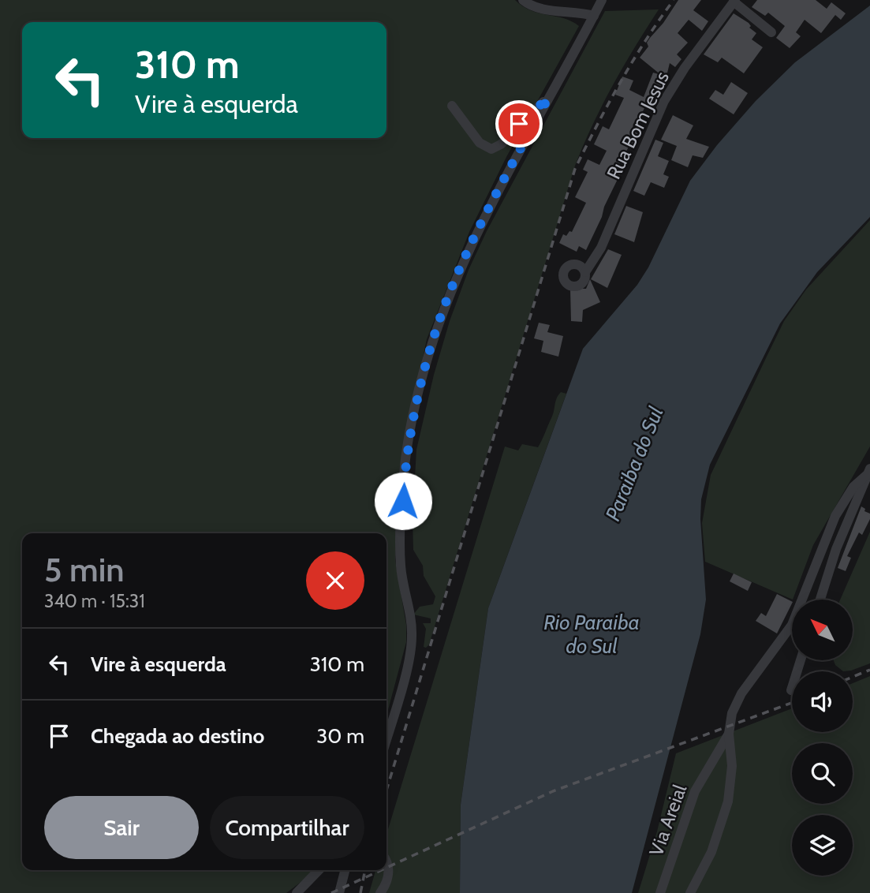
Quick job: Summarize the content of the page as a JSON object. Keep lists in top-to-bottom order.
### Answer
{
  "streets": {
    "street": ["Rua Bom Jesus", "Via Areial"]
  },
  "water": ["Paraiba do Sul", "Rio Paraiba do Sul"],
  "north": "top left",
  "page": {
    "turn": ["310 m", "Vire à esquerda"],
    "heading": ["5 min", "340 m · 15:31"],
    "list": [
      {
        "name": "Vire à esquerda",
        "value": "310 m"
      },
      {
        "name": "Chegada ao destino",
        "value": "30 m"
      }
    ],
    "buttons": ["Sair", "Compartilhar"]
  }
}
